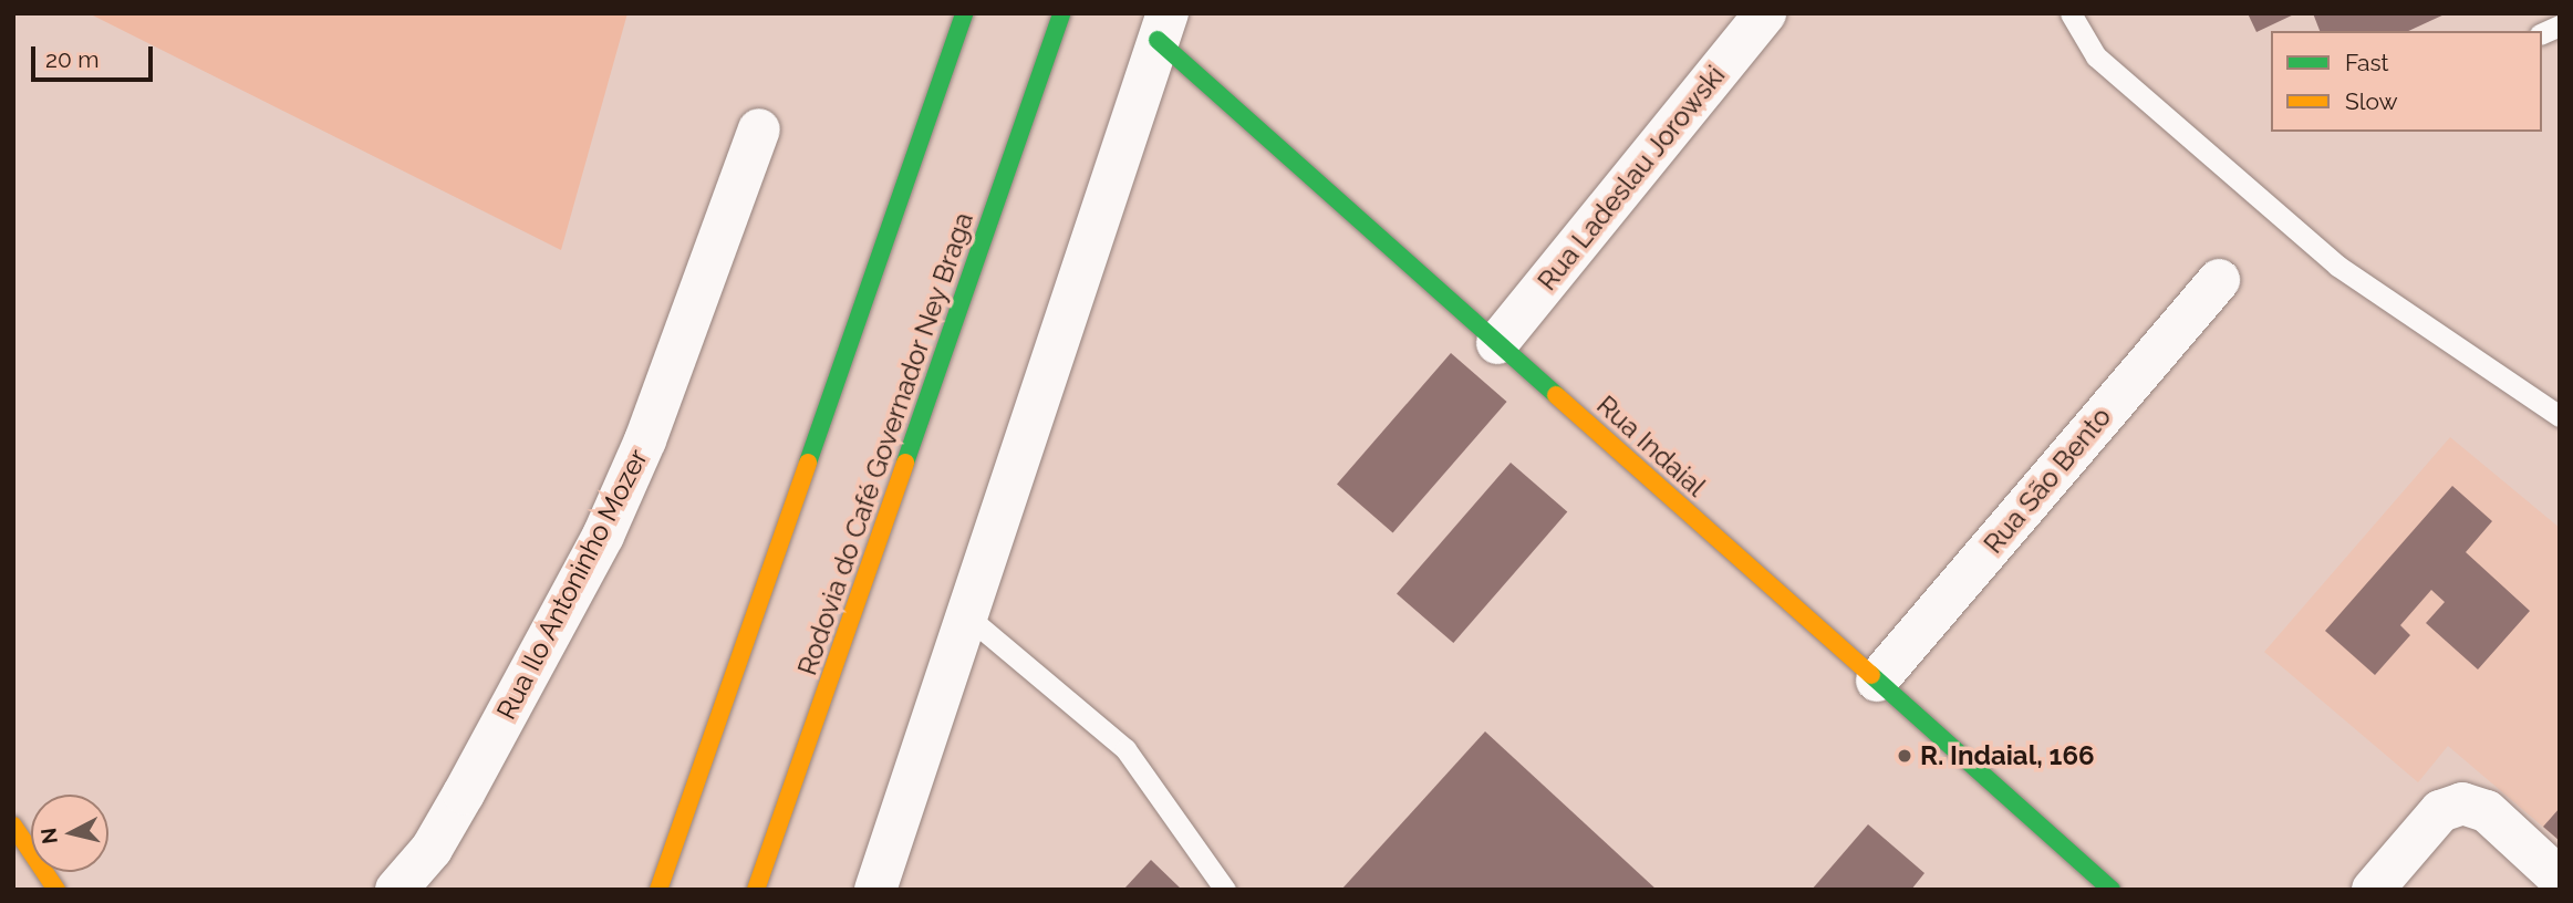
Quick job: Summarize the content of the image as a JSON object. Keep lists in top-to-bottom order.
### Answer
{
  "streets": {
    "main road": ["Rodovia do Café Governador Ney Braga", "Rua Indaial"],
    "street": ["Rua Ladeslau Jorowski", "Rua São Bento", "Rua Ilo Antoninho Mozer"]
  },
  "crossings": [
    ["Rua Ladeslau Jorowski", "Rua Indaial"],
    ["Rua Indaial", "Rua São Bento"]
  ],
  "places": ["R. Indaial, 166"],
  "legend": ["Fast", "Slow"],
  "scale_bar": "20 m",
  "north": "left"
}
